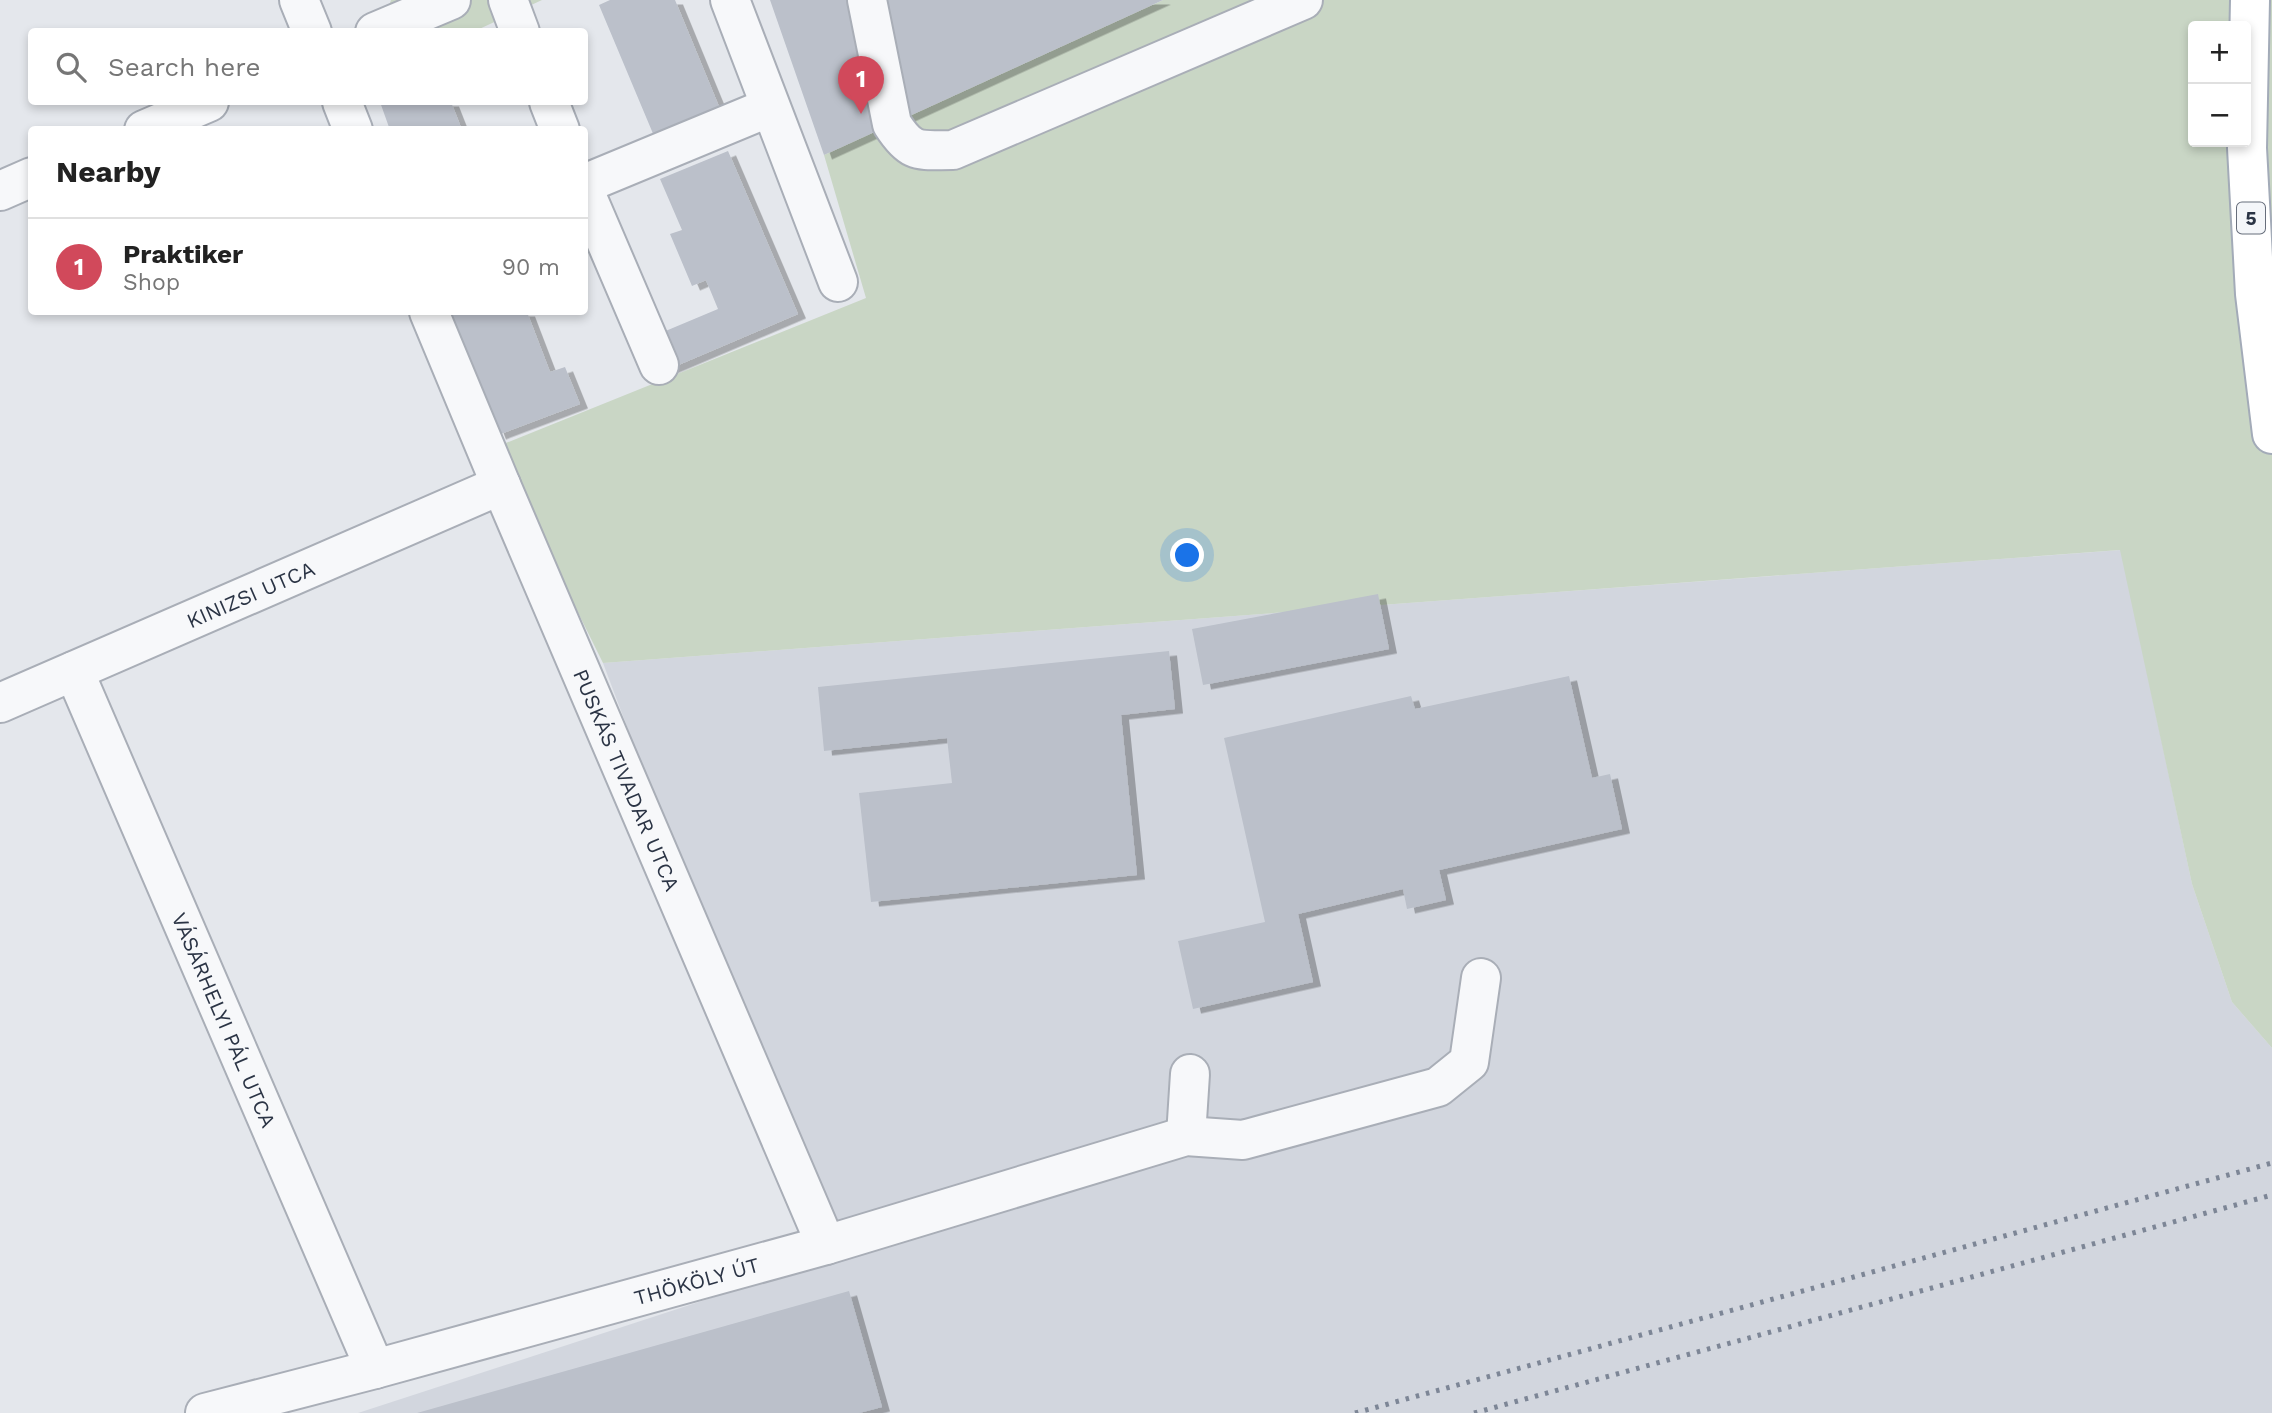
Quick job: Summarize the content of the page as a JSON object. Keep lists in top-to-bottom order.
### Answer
{
  "streets": {
    "main road": ["5"],
    "street": [
      "KINIZSI UTCA",
      "PUSKÁS TIVADAR UTCA",
      "VÁSÁRHELYI PÁL UTCA",
      "THÖKÖLY ÚT"
    ]
  },
  "crossings": [
    ["KINIZSI UTCA", "PUSKÁS TIVADAR UTCA"],
    ["KINIZSI UTCA", "VÁSÁRHELYI PÁL UTCA"],
    ["PUSKÁS TIVADAR UTCA", "THÖKÖLY ÚT"],
    ["VÁSÁRHELYI PÁL UTCA", "THÖKÖLY ÚT"]
  ],
  "page": {
    "map_buttons": ["+", "−"],
    "search": "Search here",
    "pins": "1",
    "heading": "Nearby",
    "list": [
      {
        "mark": "1",
        "name": "Praktiker",
        "note": "Shop",
        "value": "90 m"
      }
    ]
  }
}
